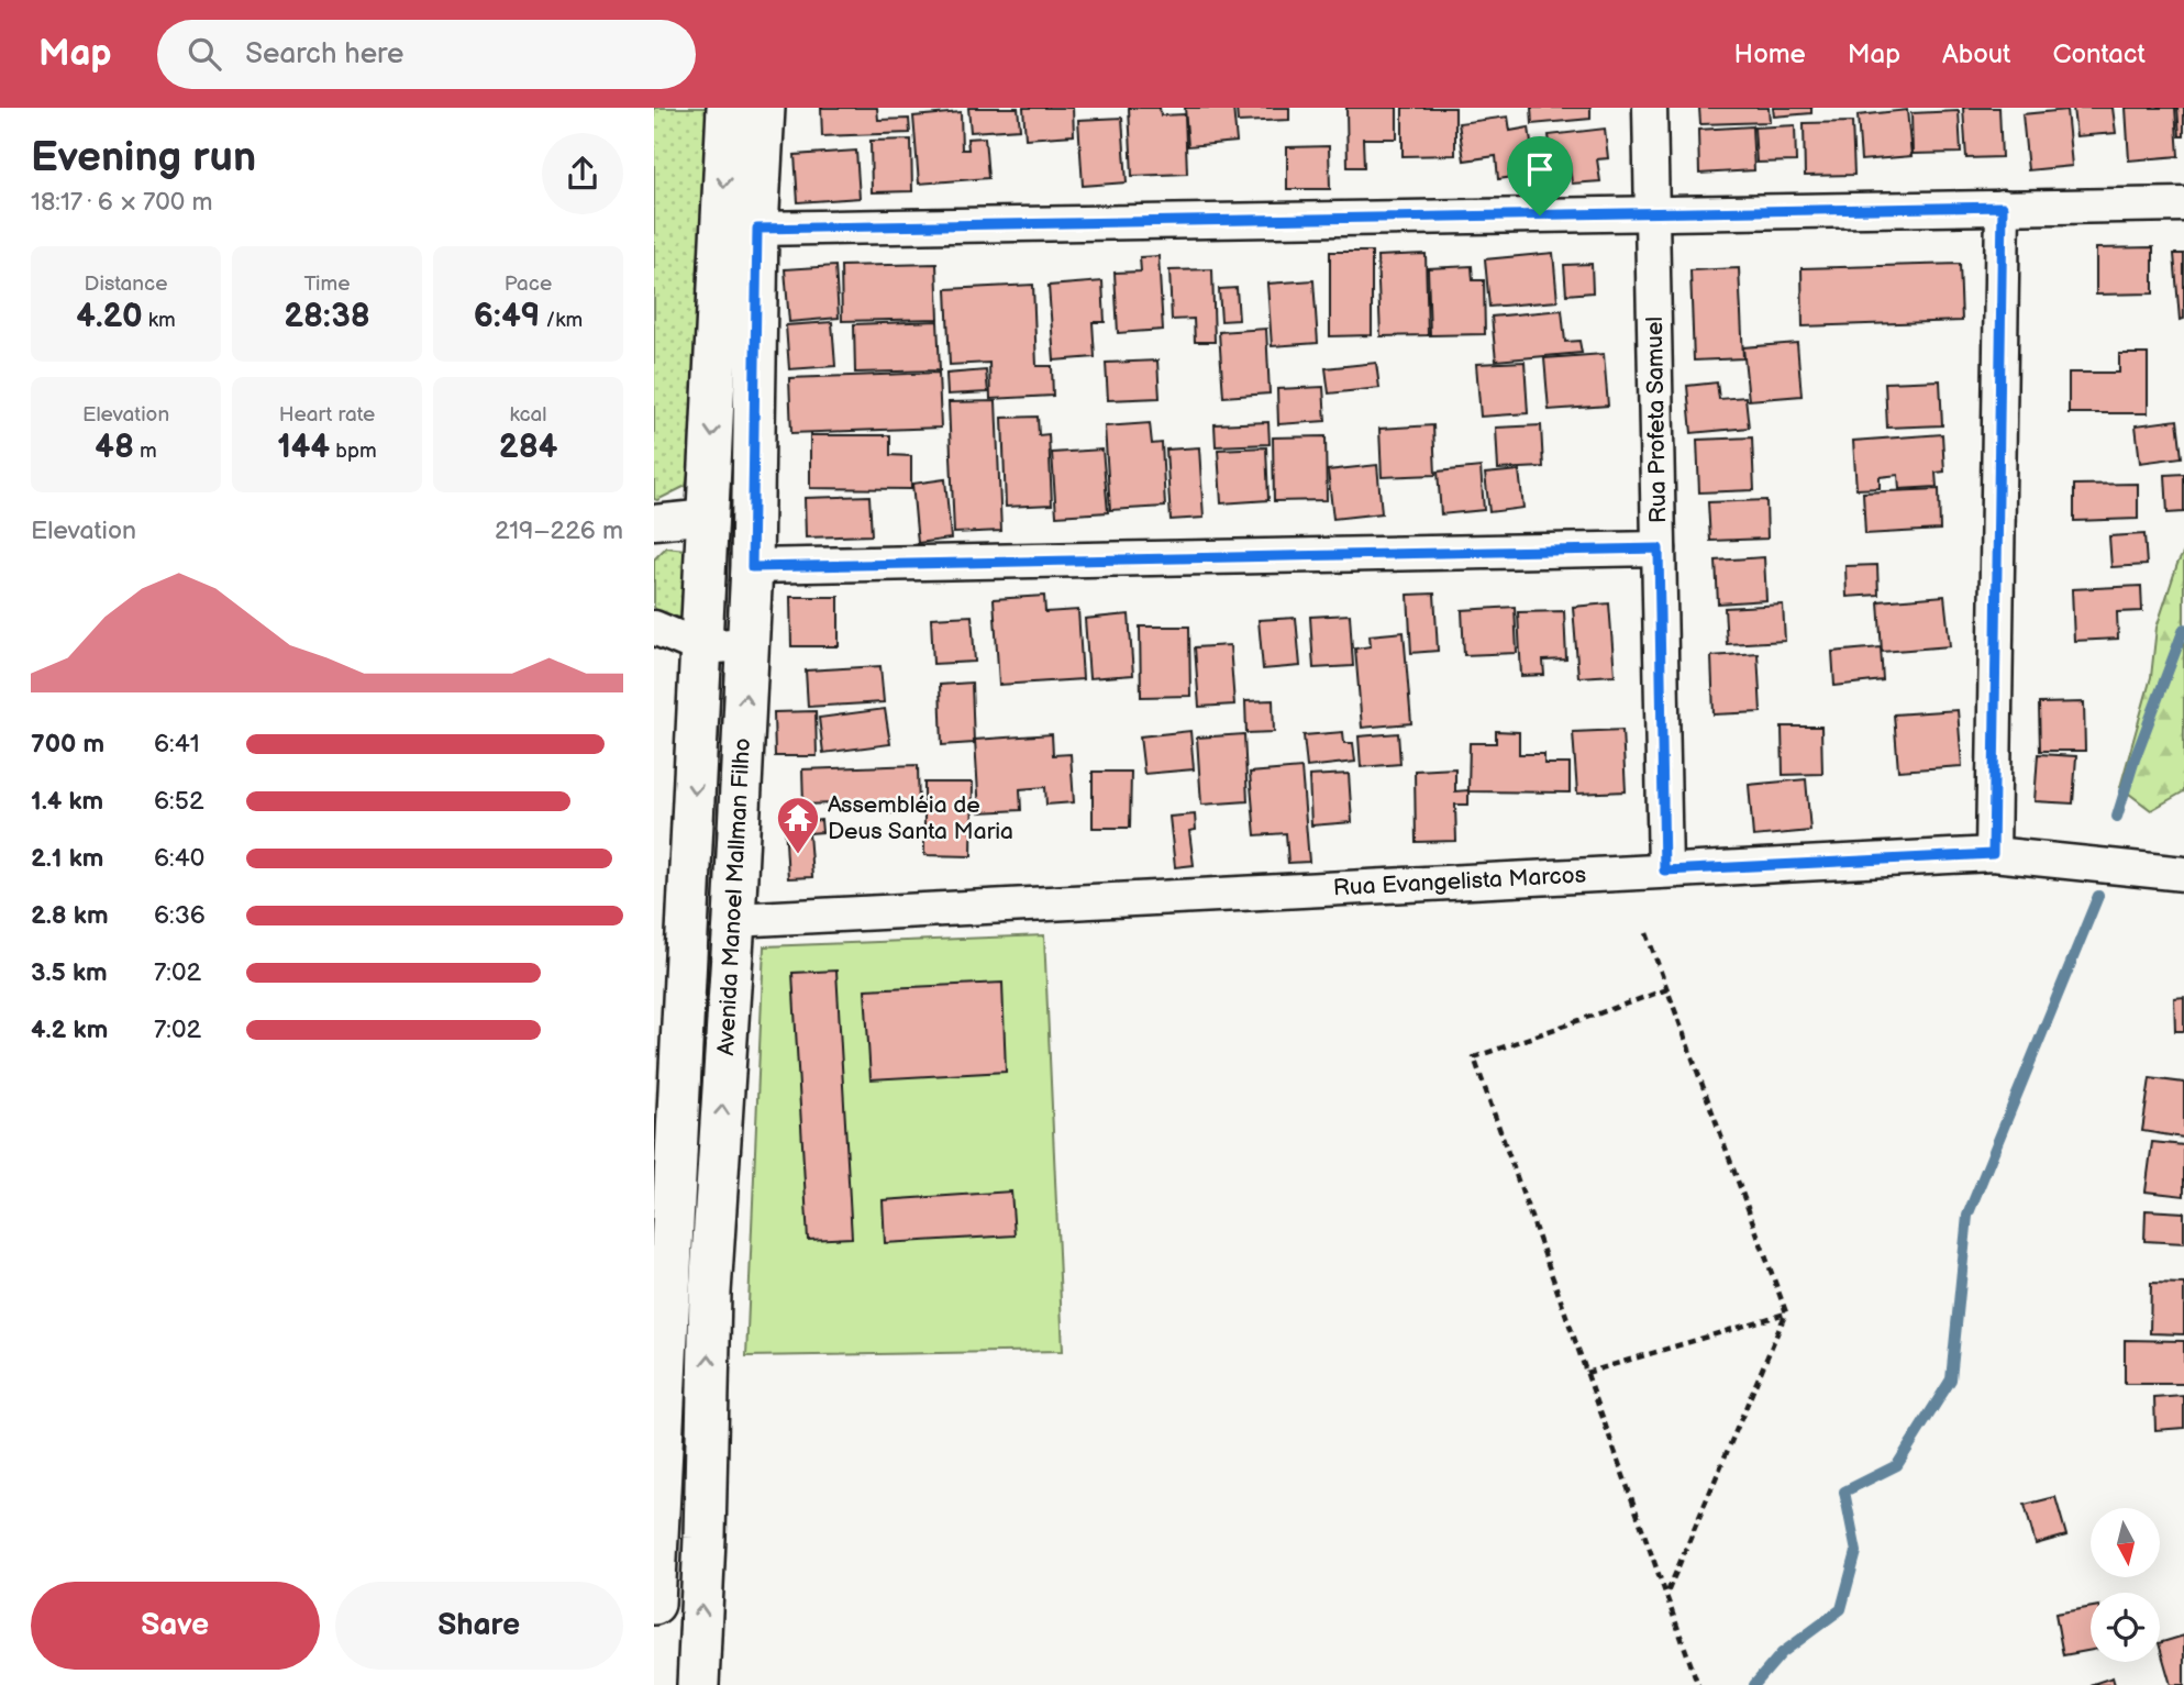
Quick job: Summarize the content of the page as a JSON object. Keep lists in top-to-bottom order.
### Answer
{
  "streets": {
    "street": ["Rua Profeta Samuel", "Rua Evangelista Marcos", "Avenida Manoel Mallman Filho"]
  },
  "crossings": [
    ["Rua Profeta Samuel", "Rua Evangelista Marcos"],
    ["Rua Evangelista Marcos", "Avenida Manoel Mallman Filho"]
  ],
  "places": {
    "temple": ["Assembléia de Deus Santa Maria"]
  },
  "north": "bottom",
  "page": {
    "header": "Map",
    "search": "Search here",
    "nav": [
      "Home",
      "Map",
      "About",
      "Contact"
    ],
    "heading": ["Evening run", "18:17 · 6 × 700 m"],
    "stats": [
      ["Distance", "4.20 km"],
      ["Time", "28:38"],
      ["Pace", "6:49 /km"],
      ["Elevation", "48 m"],
      ["Heart rate", "144 bpm"],
      ["kcal", "284"]
    ],
    "chart": ["Elevation", "219–226 m"],
    "list": [
      {
        "name": "700 m",
        "note": "6:41"
      },
      {
        "name": "1.4 km",
        "note": "6:52"
      },
      {
        "name": "2.1 km",
        "note": "6:40"
      },
      {
        "name": "2.8 km",
        "note": "6:36"
      },
      {
        "name": "3.5 km",
        "note": "7:02"
      },
      {
        "name": "4.2 km",
        "note": "7:02"
      }
    ],
    "buttons": ["Save", "Share"]
  }
}
